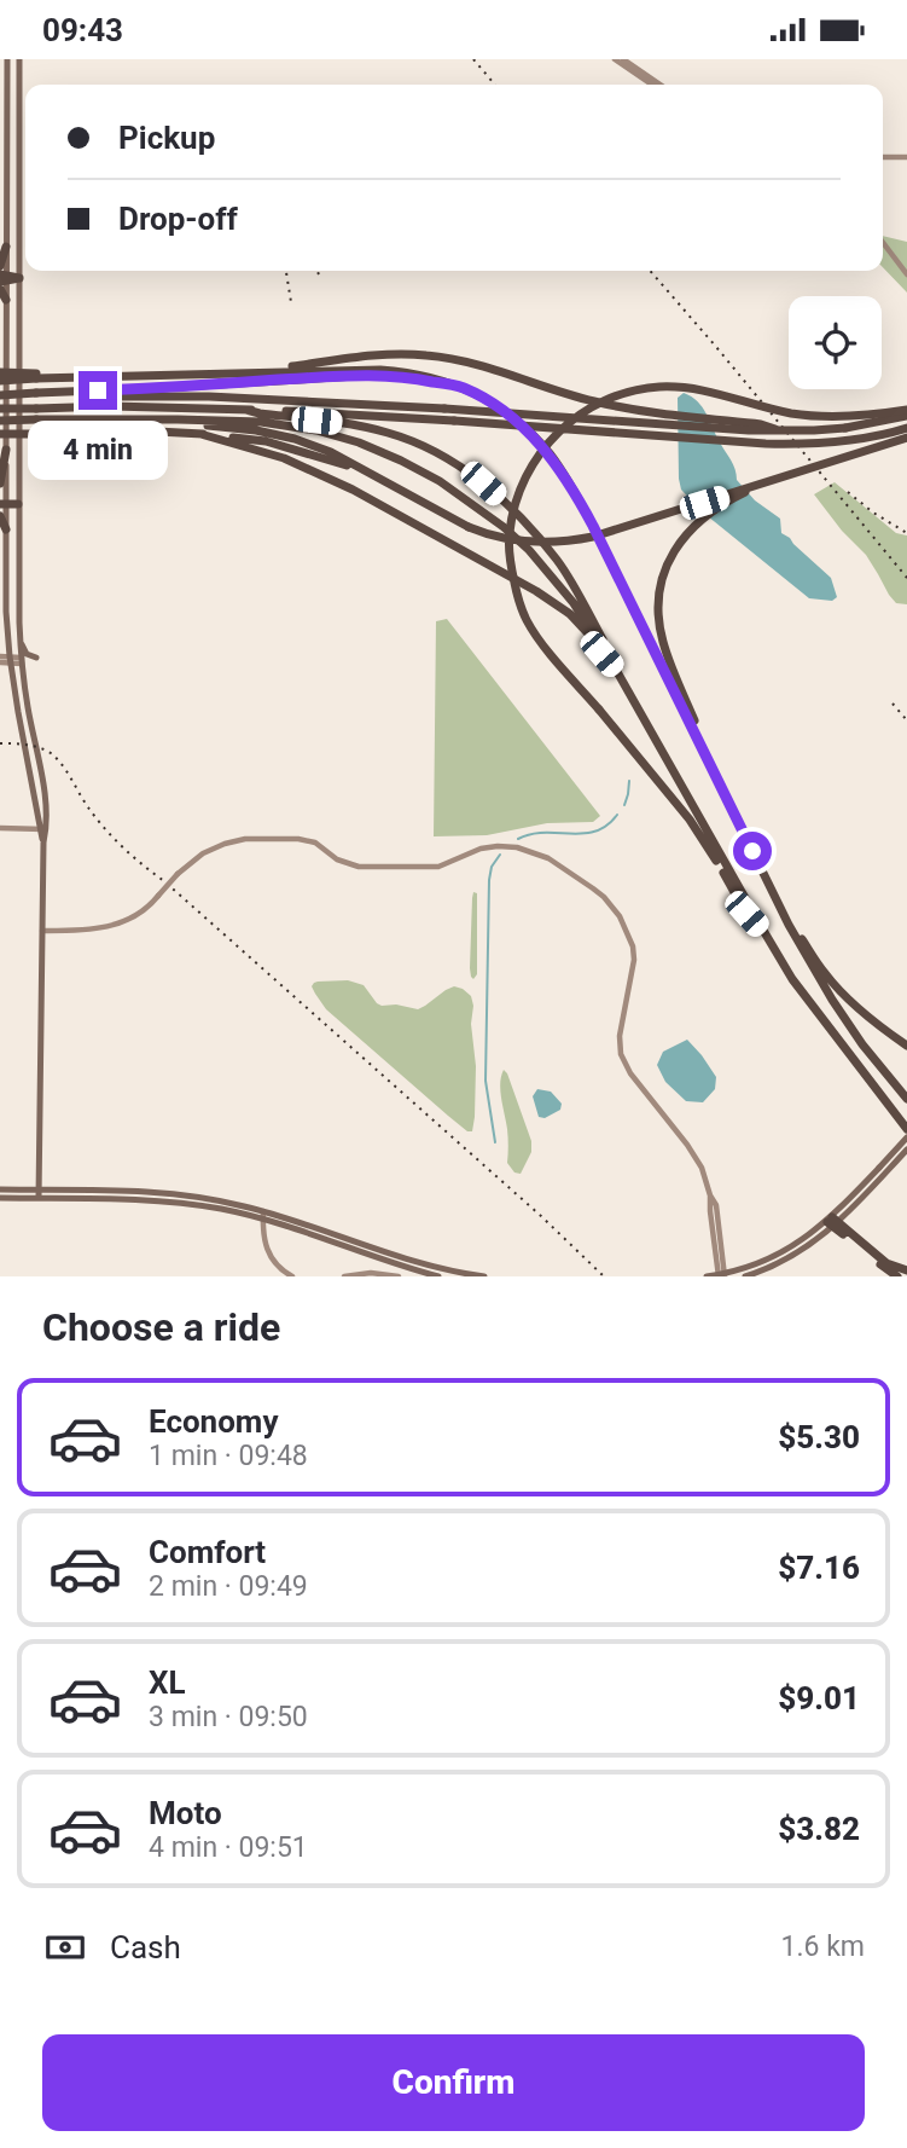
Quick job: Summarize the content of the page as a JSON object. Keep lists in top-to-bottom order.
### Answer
{
  "page": {
    "status": "09:43",
    "banner": ["Pickup", "Drop-off"],
    "bubble": "4 min",
    "heading": "Choose a ride",
    "list": [
      {
        "name": "Economy",
        "note": "1 min · 09:48",
        "value": "$5.30"
      },
      {
        "name": "Comfort",
        "note": "2 min · 09:49",
        "value": "$7.16"
      },
      {
        "name": "XL",
        "note": "3 min · 09:50",
        "value": "$9.01"
      },
      {
        "name": "Moto",
        "note": "4 min · 09:51",
        "value": "$3.82"
      }
    ],
    "pay": ["Cash", "1.6 km"],
    "buttons": "Confirm"
  }
}
